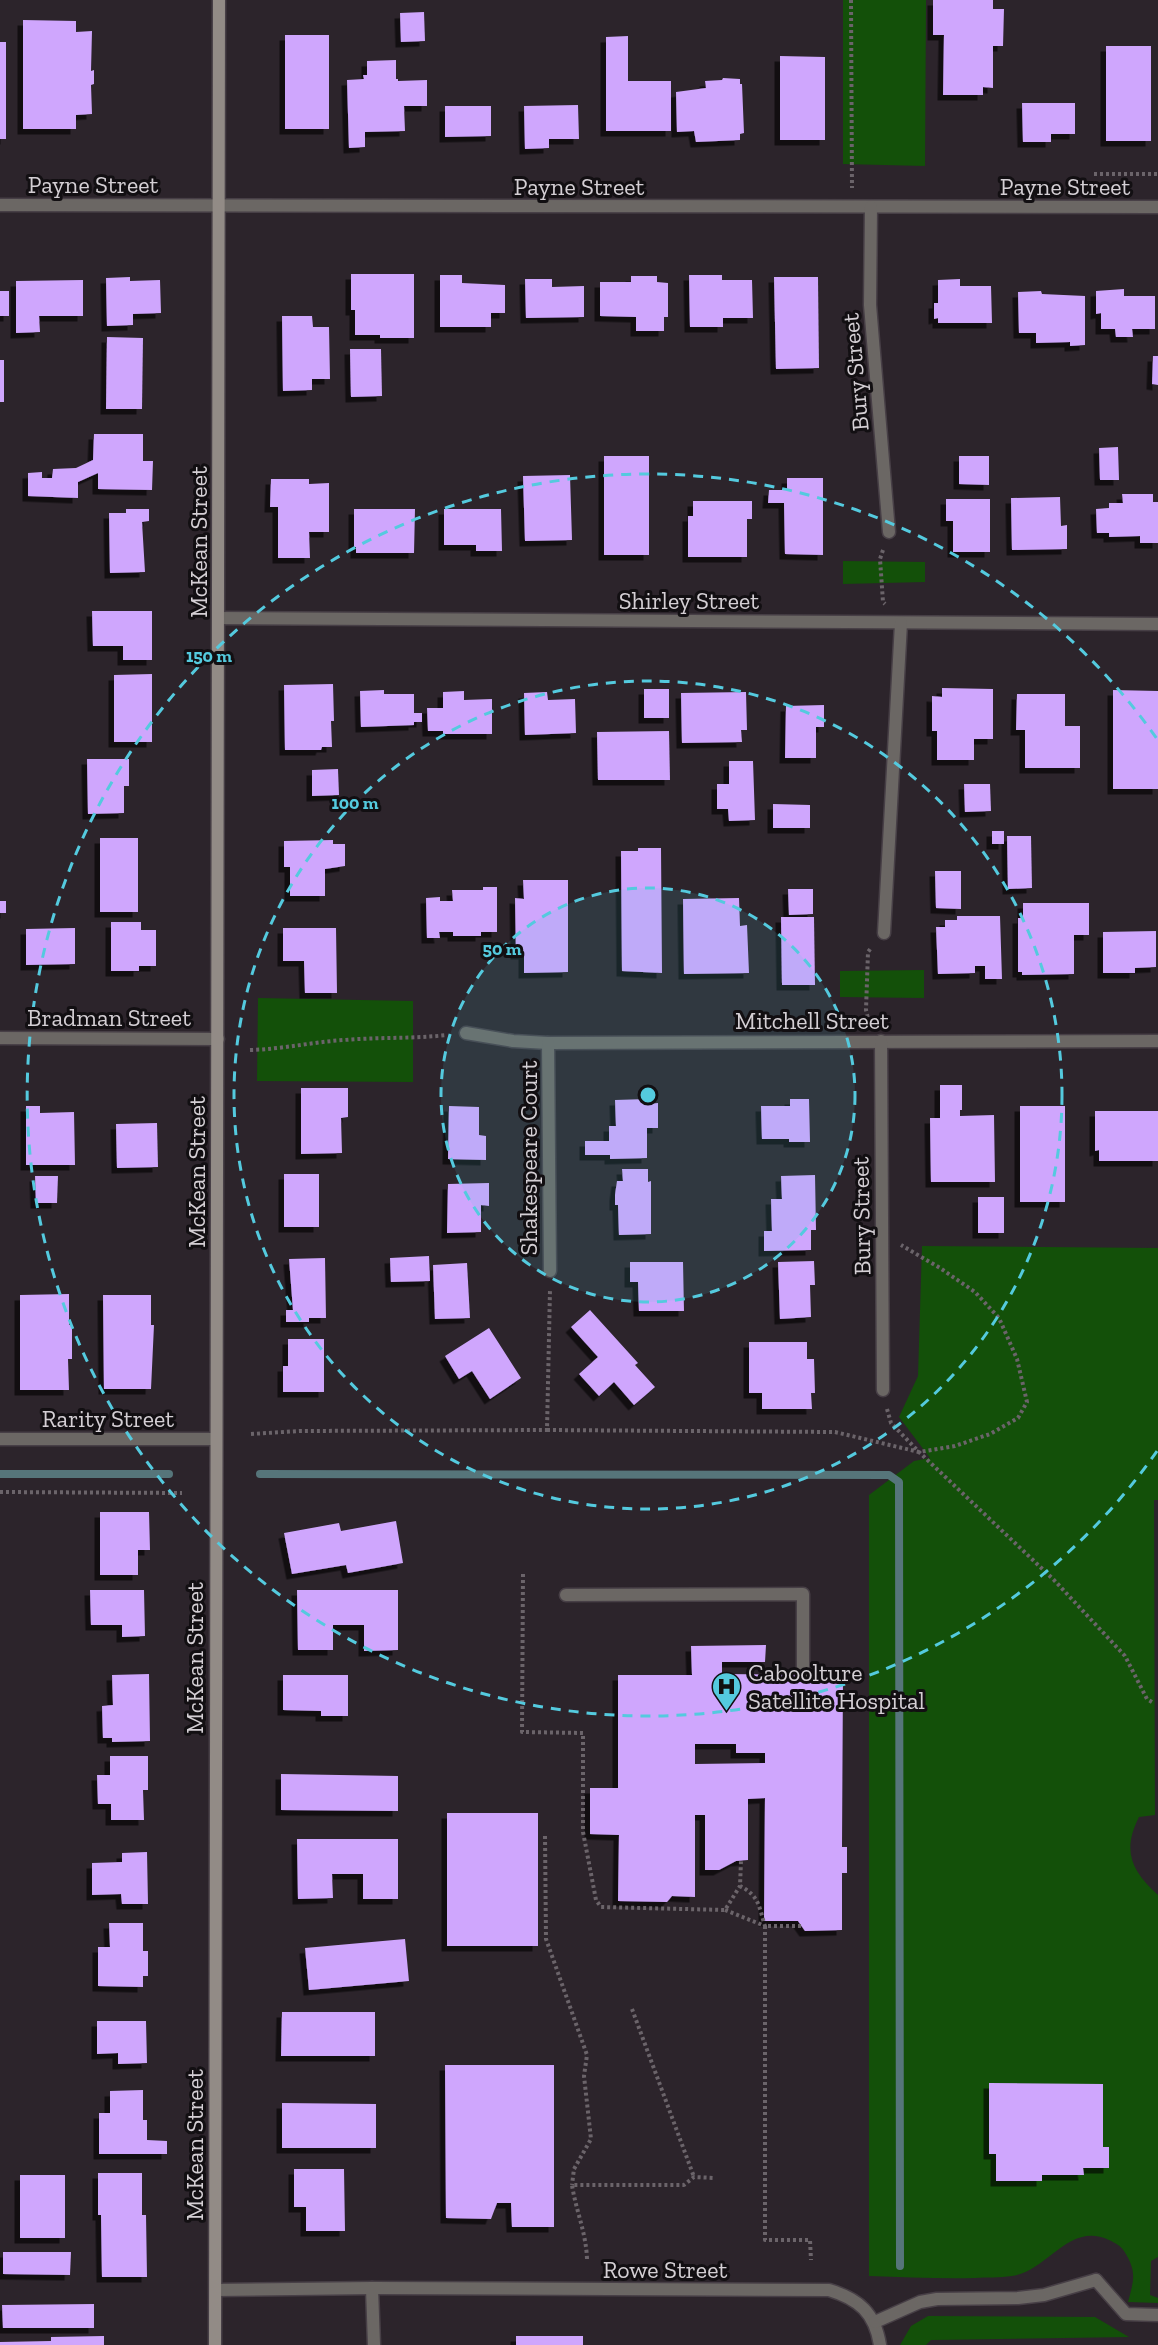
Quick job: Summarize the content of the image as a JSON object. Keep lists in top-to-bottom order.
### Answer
{
  "streets": {
    "main road": ["McKean Street"],
    "street": [
      "Payne Street",
      "Bury Street",
      "Shirley Street",
      "Bradman Street",
      "Mitchell Street",
      "Shakespeare Court",
      "Rarity Street",
      "Rowe Street"
    ]
  },
  "crossings": [
    ["Payne Street", "Bury Street"],
    ["Payne Street", "McKean Street"],
    ["Bury Street", "Mitchell Street"],
    ["McKean Street", "Shirley Street"],
    ["McKean Street", "Bradman Street"],
    ["McKean Street", "Rarity Street"],
    ["McKean Street", "Rowe Street"],
    ["Mitchell Street", "Shakespeare Court"]
  ],
  "places": {
    "hospital": ["Caboolture Satellite Hospital"]
  },
  "rings": ["150 m", "100 m", "50 m"]
}
